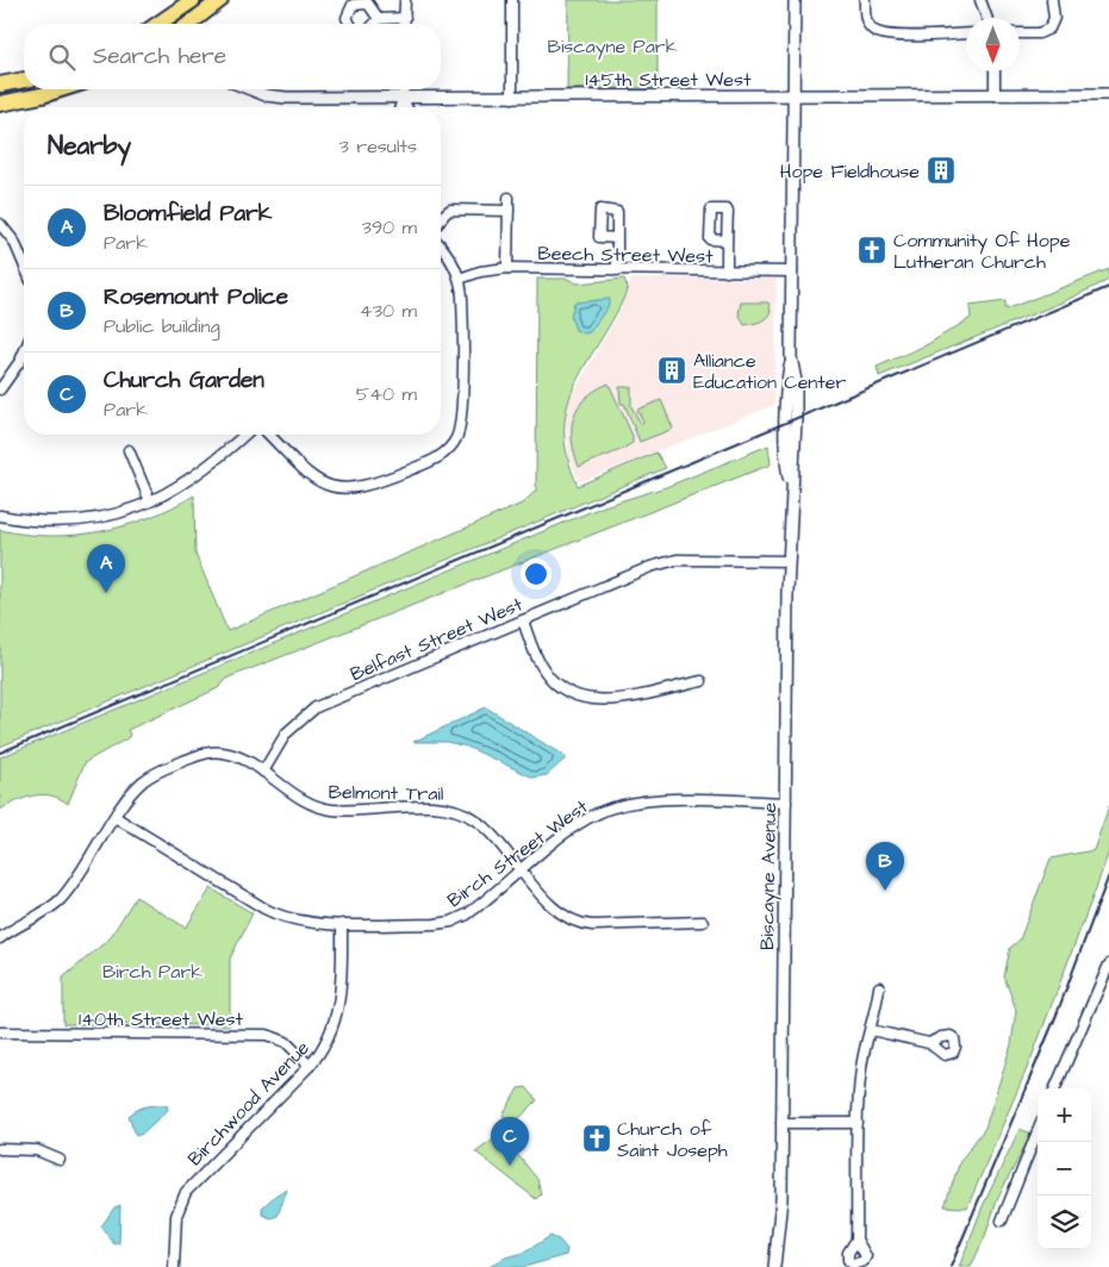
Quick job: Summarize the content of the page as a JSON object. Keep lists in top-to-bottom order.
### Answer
{
  "streets": {
    "street": [
      "145th Street West",
      "Beech Street West",
      "Belfast Street West",
      "Belmont Trail",
      "Birch Street West",
      "Biscayne Avenue",
      "140th Street West",
      "Birchwood Avenue"
    ]
  },
  "crossings": [
    ["145th Street West", "Biscayne Avenue"],
    ["Beech Street West", "Biscayne Avenue"],
    ["Belfast Street West", "Belmont Trail"],
    ["Belfast Street West", "Biscayne Avenue"],
    ["Belmont Trail", "Birch Street West"],
    ["Birch Street West", "Biscayne Avenue"],
    ["Birch Street West", "Birchwood Avenue"],
    ["140th Street West", "Birchwood Avenue"]
  ],
  "parks": ["Biscayne Park", "Birch Park"],
  "places": {
    "building": ["Hope Fieldhouse", "Alliance Education Center"],
    "church": ["Community Of Hope Lutheran Church", "Church of Saint Joseph"]
  },
  "north": "bottom",
  "page": {
    "search": "Search here",
    "heading": ["Nearby", "3 results"],
    "list": [
      {
        "mark": "A",
        "name": "Bloomfield Park",
        "note": "Park",
        "value": "390 m"
      },
      {
        "mark": "B",
        "name": "Rosemount Police",
        "note": "Public building",
        "value": "430 m"
      },
      {
        "mark": "C",
        "name": "Church Garden",
        "note": "Park",
        "value": "540 m"
      }
    ],
    "pins": ["A", "B", "C"],
    "map_buttons": ["+", "−"]
  }
}
